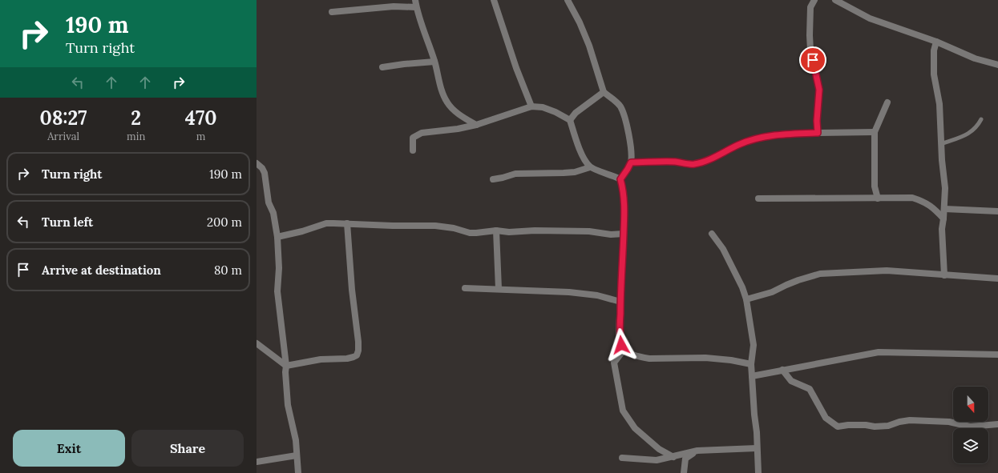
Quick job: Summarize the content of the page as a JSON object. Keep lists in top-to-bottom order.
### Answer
{
  "north": "bottom",
  "page": {
    "turn": ["190 m", "Turn right"],
    "eta": [
      "08:27",
      "Arrival",
      "2",
      "min",
      "470",
      "m"
    ],
    "list": [
      {
        "name": "Turn right",
        "value": "190 m"
      },
      {
        "name": "Turn left",
        "value": "200 m"
      },
      {
        "name": "Arrive at destination",
        "value": "80 m"
      }
    ],
    "buttons": ["Exit", "Share"]
  }
}
